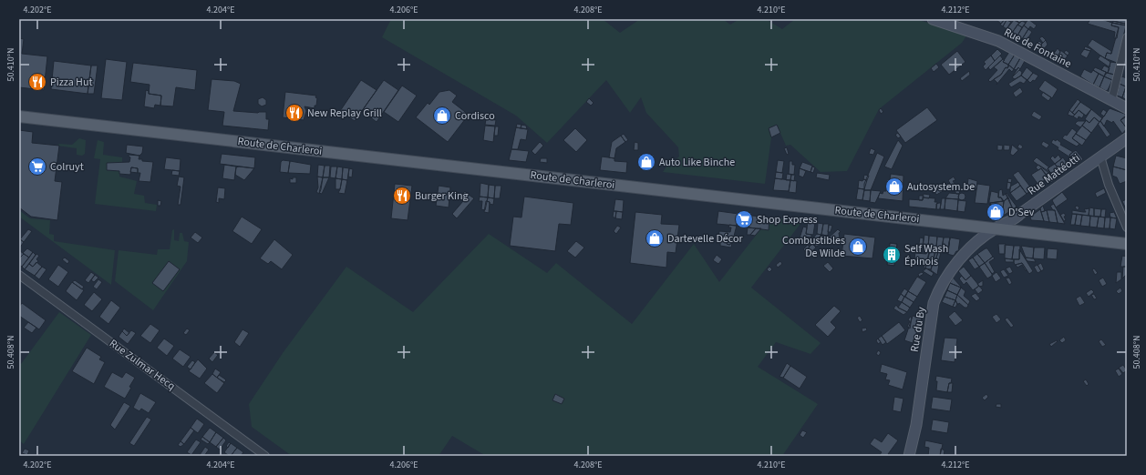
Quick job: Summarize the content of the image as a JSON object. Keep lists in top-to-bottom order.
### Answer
{
  "streets": {
    "main road": ["Route de Charleroi"],
    "street": [
      "Rue de Fontaine",
      "Rue Mattéotti",
      "Rue du By",
      "Rue Zulmar Hecq"
    ]
  },
  "crossings": [
    ["Route de Charleroi", "Rue Mattéotti"],
    ["Route de Charleroi", "Rue du By"],
    ["Rue Mattéotti", "Rue du By"]
  ],
  "places": {
    "restaurant": ["Pizza Hut", "New Replay Grill", "Burger King"],
    "shop": [
      "Cordisco",
      "Auto Like Binche",
      "Autosystem.be",
      "D'Sev",
      "Dartevelle Décor",
      "Combustibles De Wilde"
    ],
    "supermarket": ["Colruyt", "Shop Express"],
    "building": ["Self Wash Épinois"]
  },
  "coordinates": [
    "4.202°E",
    "4.204°E",
    "4.206°E",
    "4.208°E",
    "4.210°E",
    "4.212°E",
    "50.410°N",
    "50.408°N"
  ]
}
